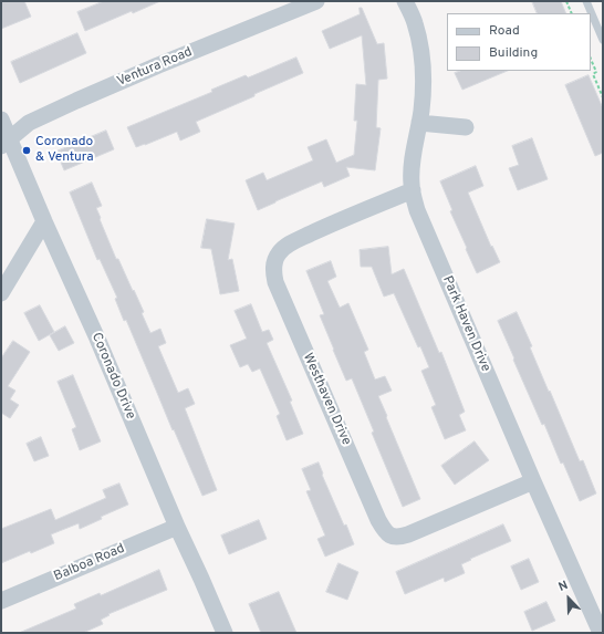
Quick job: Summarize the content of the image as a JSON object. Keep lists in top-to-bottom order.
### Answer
{
  "streets": {
    "street": [
      "Ventura Road",
      "Park Haven Drive",
      "Coronado Drive",
      "Westhaven Drive",
      "Balboa Road"
    ]
  },
  "crossings": [
    ["Ventura Road", "Coronado Drive"],
    ["Park Haven Drive", "Westhaven Drive"],
    ["Coronado Drive", "Balboa Road"]
  ],
  "places": ["Coronado & Ventura"],
  "legend": ["Road", "Building"],
  "north": "top left"
}
